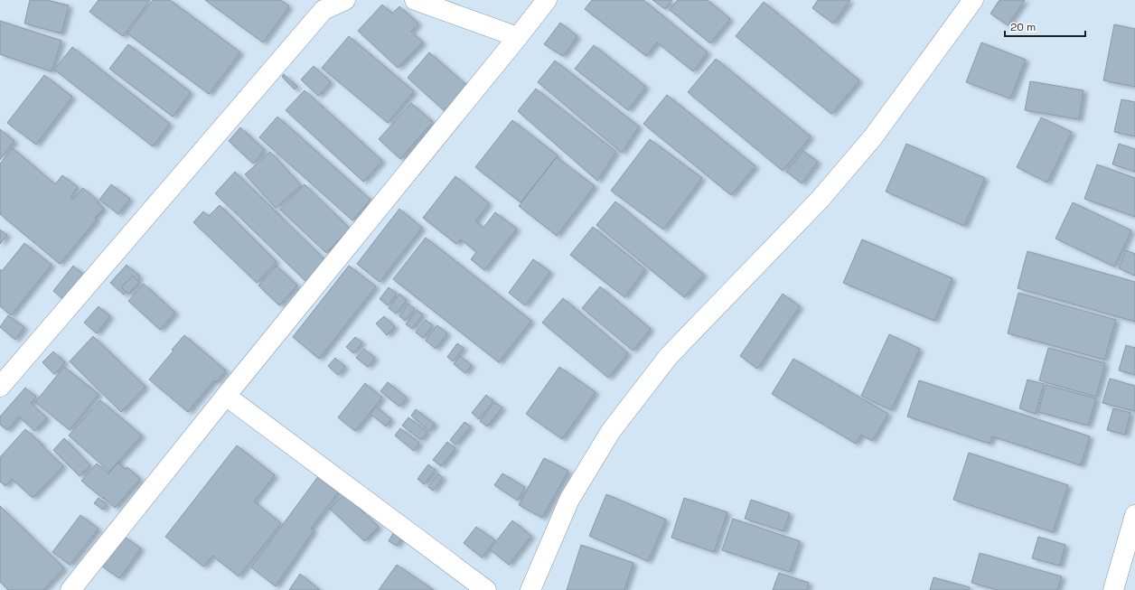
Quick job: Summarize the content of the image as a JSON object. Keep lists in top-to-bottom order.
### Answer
{
  "scale_bar": "20 m"
}
